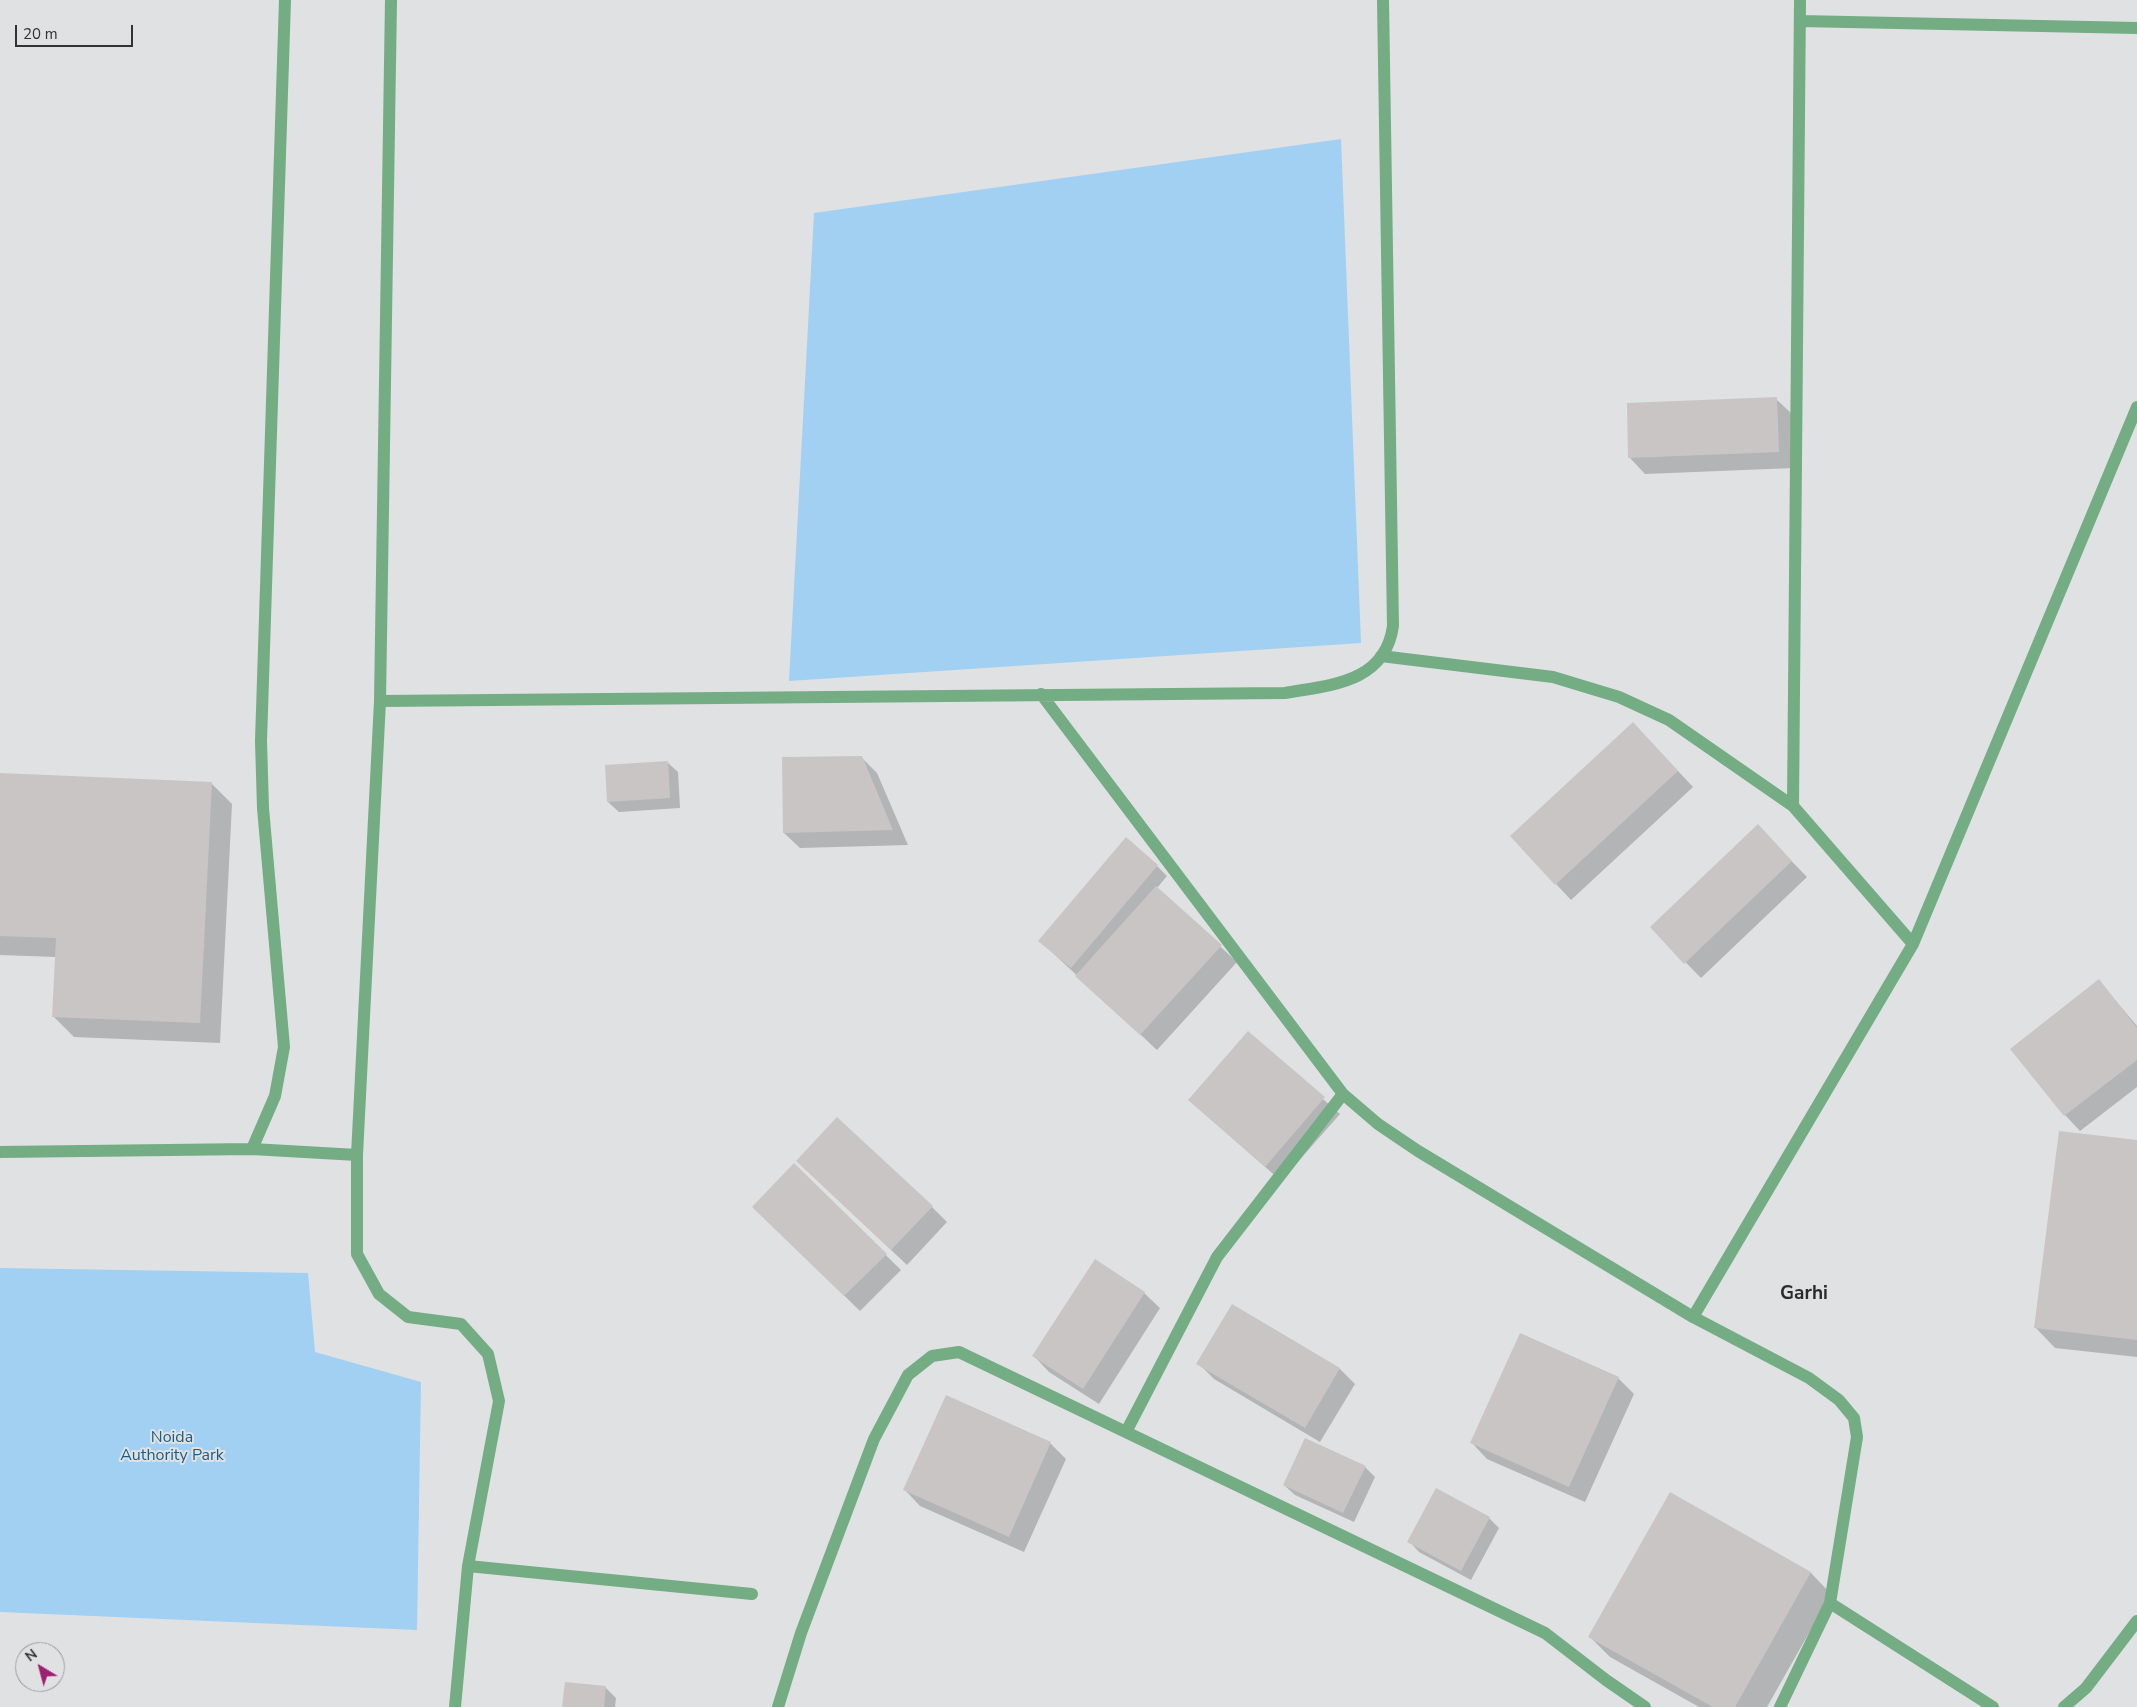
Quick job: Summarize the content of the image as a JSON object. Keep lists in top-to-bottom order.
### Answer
{
  "districts": ["Garhi"],
  "parks": ["Noida Authority Park"],
  "scale_bar": "20 m",
  "north": "top left"
}
